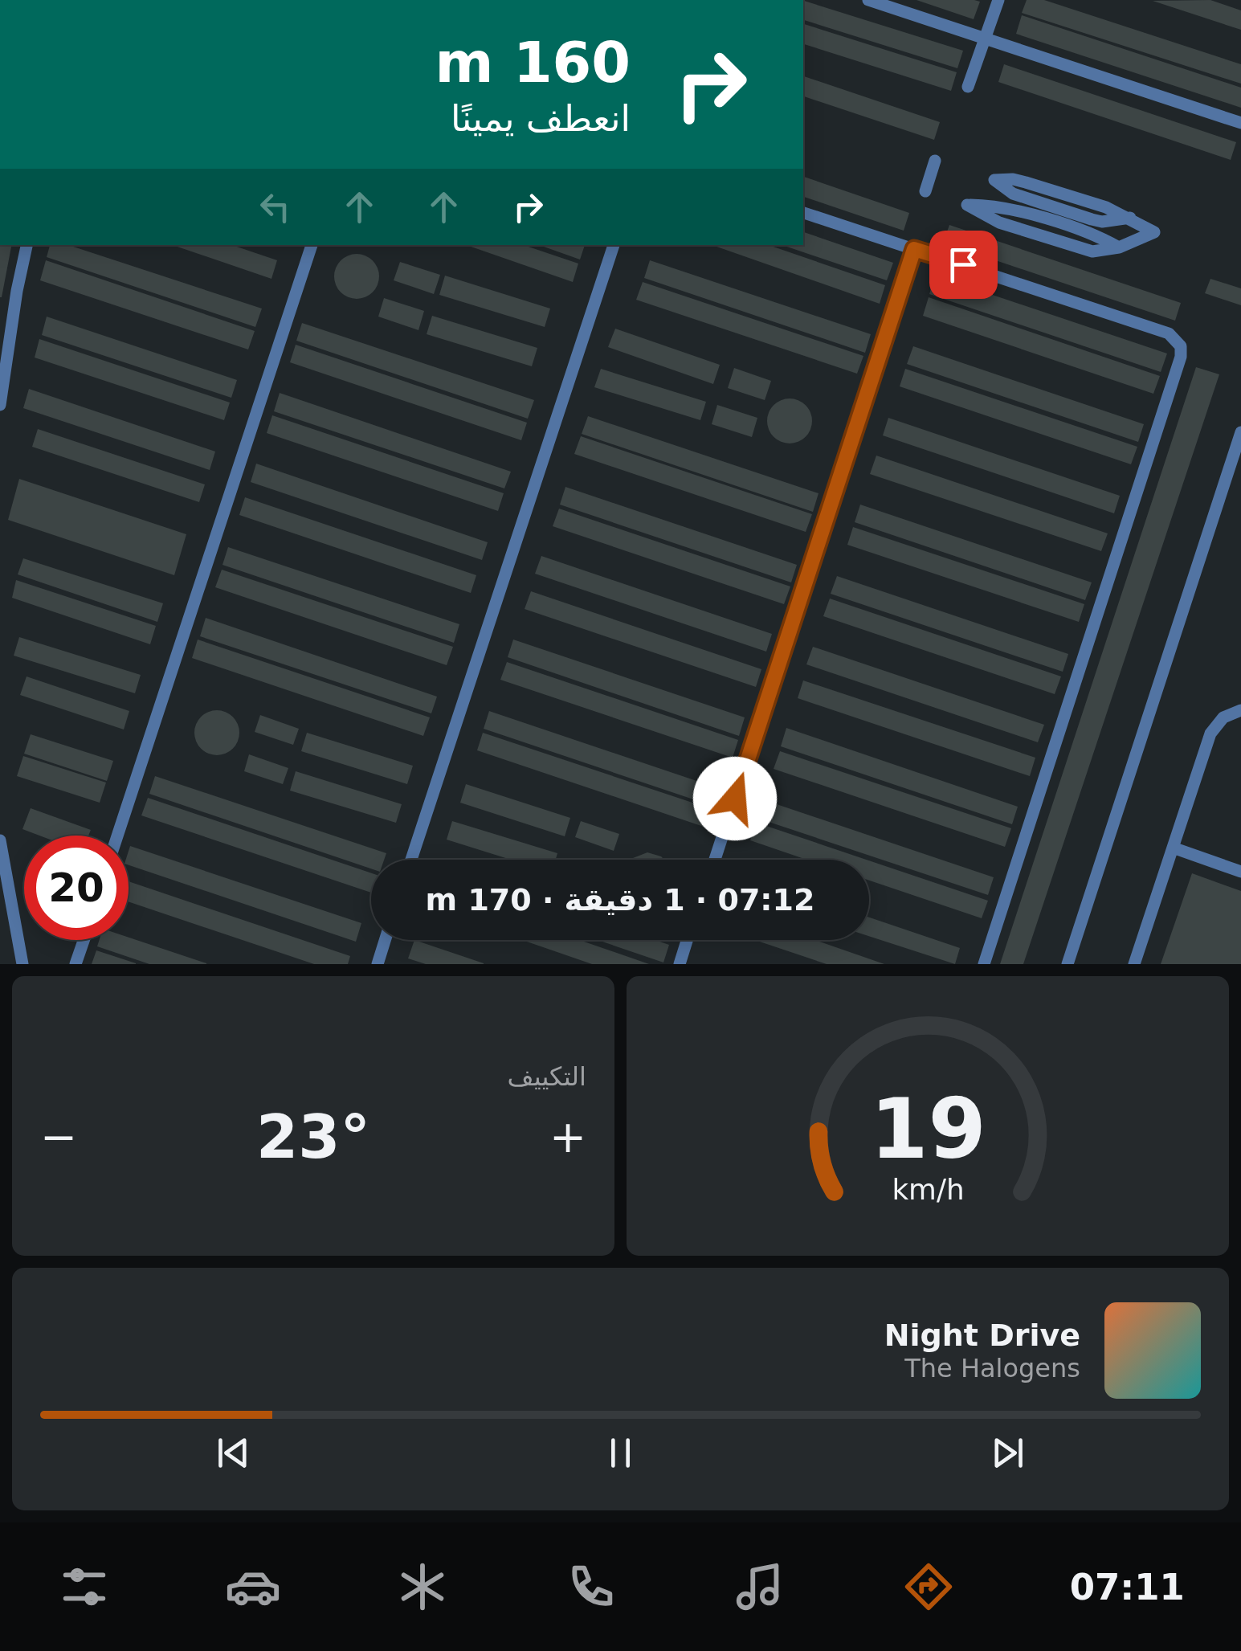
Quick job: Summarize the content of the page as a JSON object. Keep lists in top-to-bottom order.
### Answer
{
  "page": {
    "turn": ["160 m", "انعطف يمينًا"],
    "limit": "20",
    "trip": "07:12 · 1 دقيقة · 170 m",
    "tile": "التكييف",
    "heat": ["−", "23°", "+"],
    "song": ["Night Drive", "The Halogens"],
    "tabs": "07:11",
    "gauge": ["19", "km/h"]
  }
}
